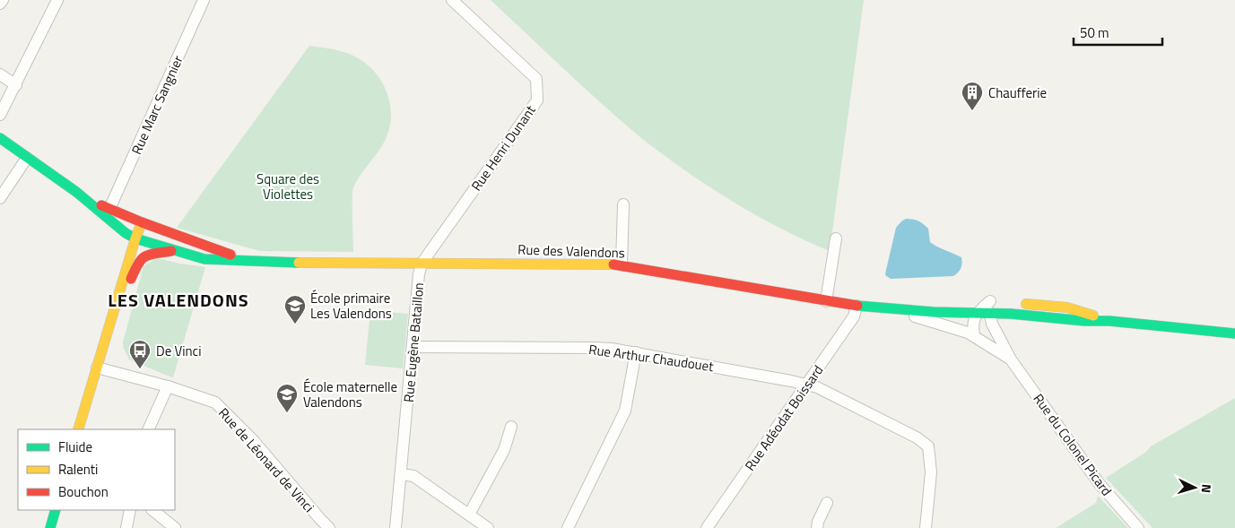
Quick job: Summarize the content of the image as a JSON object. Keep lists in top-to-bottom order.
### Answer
{
  "streets": {
    "main road": ["Rue des Valendons"],
    "street": [
      "Rue Marc Sangnier",
      "Rue Henri Dunant",
      "Rue Eugène Bataillon",
      "Rue Arthur Chaudouet",
      "Rue Adéodat Boissard",
      "Rue du Colonel Picard",
      "Rue de Léonard de Vinci"
    ]
  },
  "crossings": [
    ["Rue Marc Sangnier", "Rue des Valendons"],
    ["Rue Henri Dunant", "Rue des Valendons"],
    ["Rue Henri Dunant", "Rue Eugène Bataillon"],
    ["Rue des Valendons", "Rue Eugène Bataillon"],
    ["Rue des Valendons", "Rue Adéodat Boissard"],
    ["Rue des Valendons", "Rue du Colonel Picard"],
    ["Rue Eugène Bataillon", "Rue Arthur Chaudouet"],
    ["Rue Arthur Chaudouet", "Rue Adéodat Boissard"]
  ],
  "districts": ["LES VALENDONS"],
  "parks": ["Square des Violettes"],
  "places": {
    "building": ["Chaufferie"],
    "school or university": ["École primaire Les Valendons", "École maternelle Valendons"],
    "bus stop": ["De Vinci"]
  },
  "legend": ["Fluide", "Ralenti", "Bouchon"],
  "scale_bar": "50 m",
  "north": "right"
}
